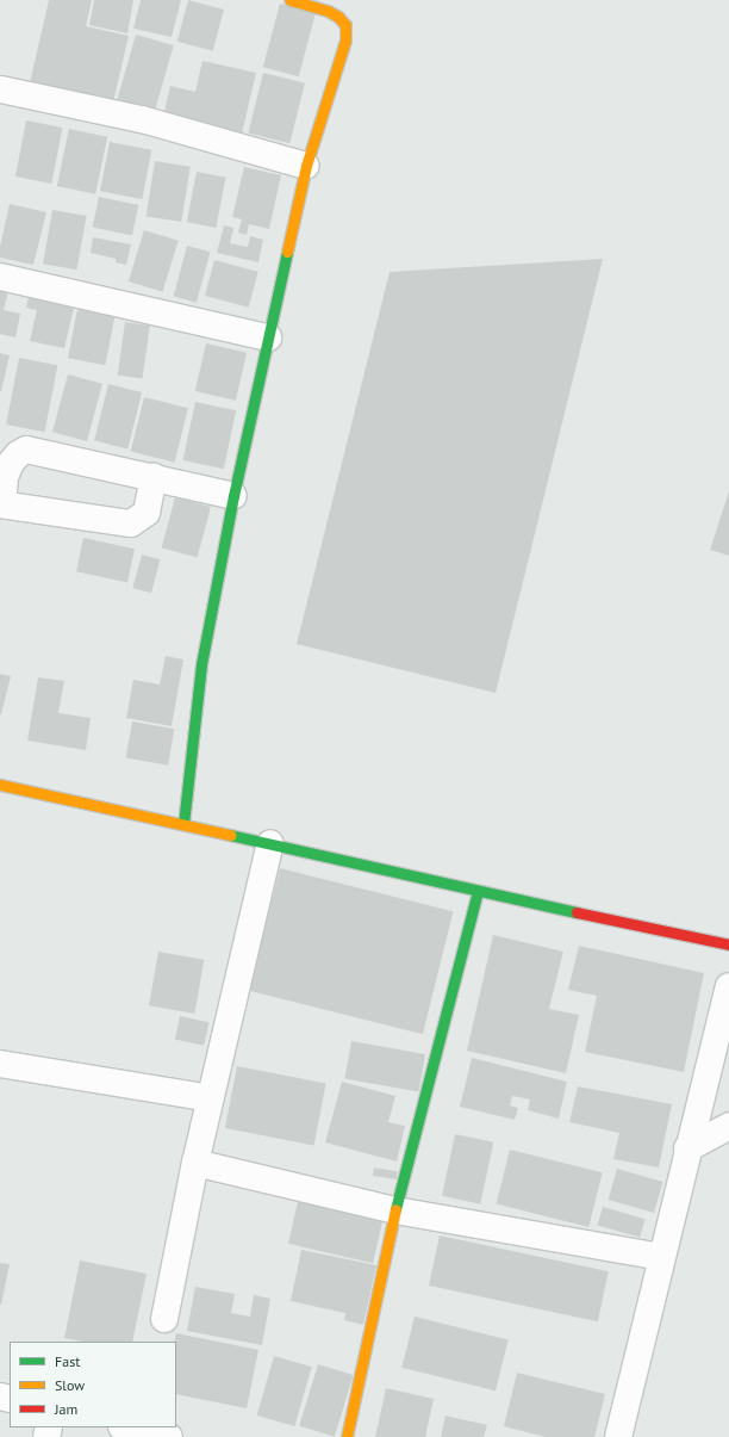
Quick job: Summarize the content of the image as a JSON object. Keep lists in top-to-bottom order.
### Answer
{
  "legend": ["Fast", "Slow", "Jam"]
}
